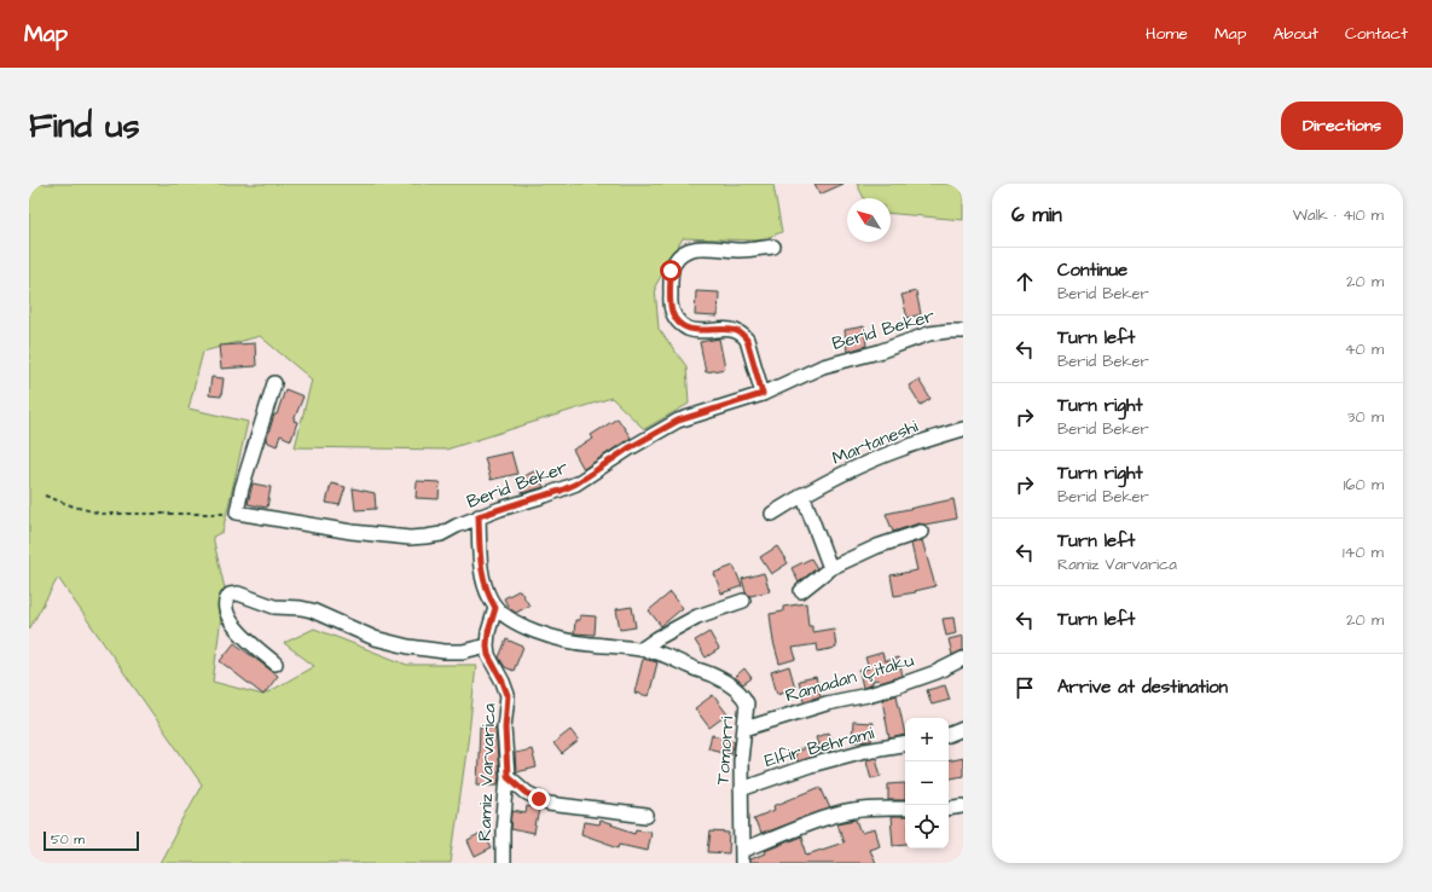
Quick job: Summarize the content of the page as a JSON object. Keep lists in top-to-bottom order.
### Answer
{
  "streets": {
    "street": [
      "Berid Beker",
      "Martaneshi",
      "Ramadan Çitaku",
      "Elfir Behrami",
      "Tomorri",
      "Ramiz Varvarica"
    ]
  },
  "crossings": [
    ["Ramadan Çitaku", "Tomorri"],
    ["Elfir Behrami", "Tomorri"]
  ],
  "scale_bar": "50 m",
  "north": "top left",
  "page": {
    "header": "Map",
    "nav": [
      "Home",
      "Map",
      "About",
      "Contact"
    ],
    "buttons": "Directions",
    "title": "Find us",
    "heading": ["6 min", "Walk · 410 m"],
    "list": [
      ["Continue", "Berid Beker", "20 m"],
      ["Turn left", "Berid Beker", "40 m"],
      ["Turn right", "Berid Beker", "30 m"],
      ["Turn right", "Berid Beker", "160 m"],
      ["Turn left", "Ramiz Varvarica", "140 m"],
      ["Turn left", "20 m"],
      "Arrive at destination"
    ],
    "map_buttons": ["+", "−"],
    "scale": "50 m"
  }
}
